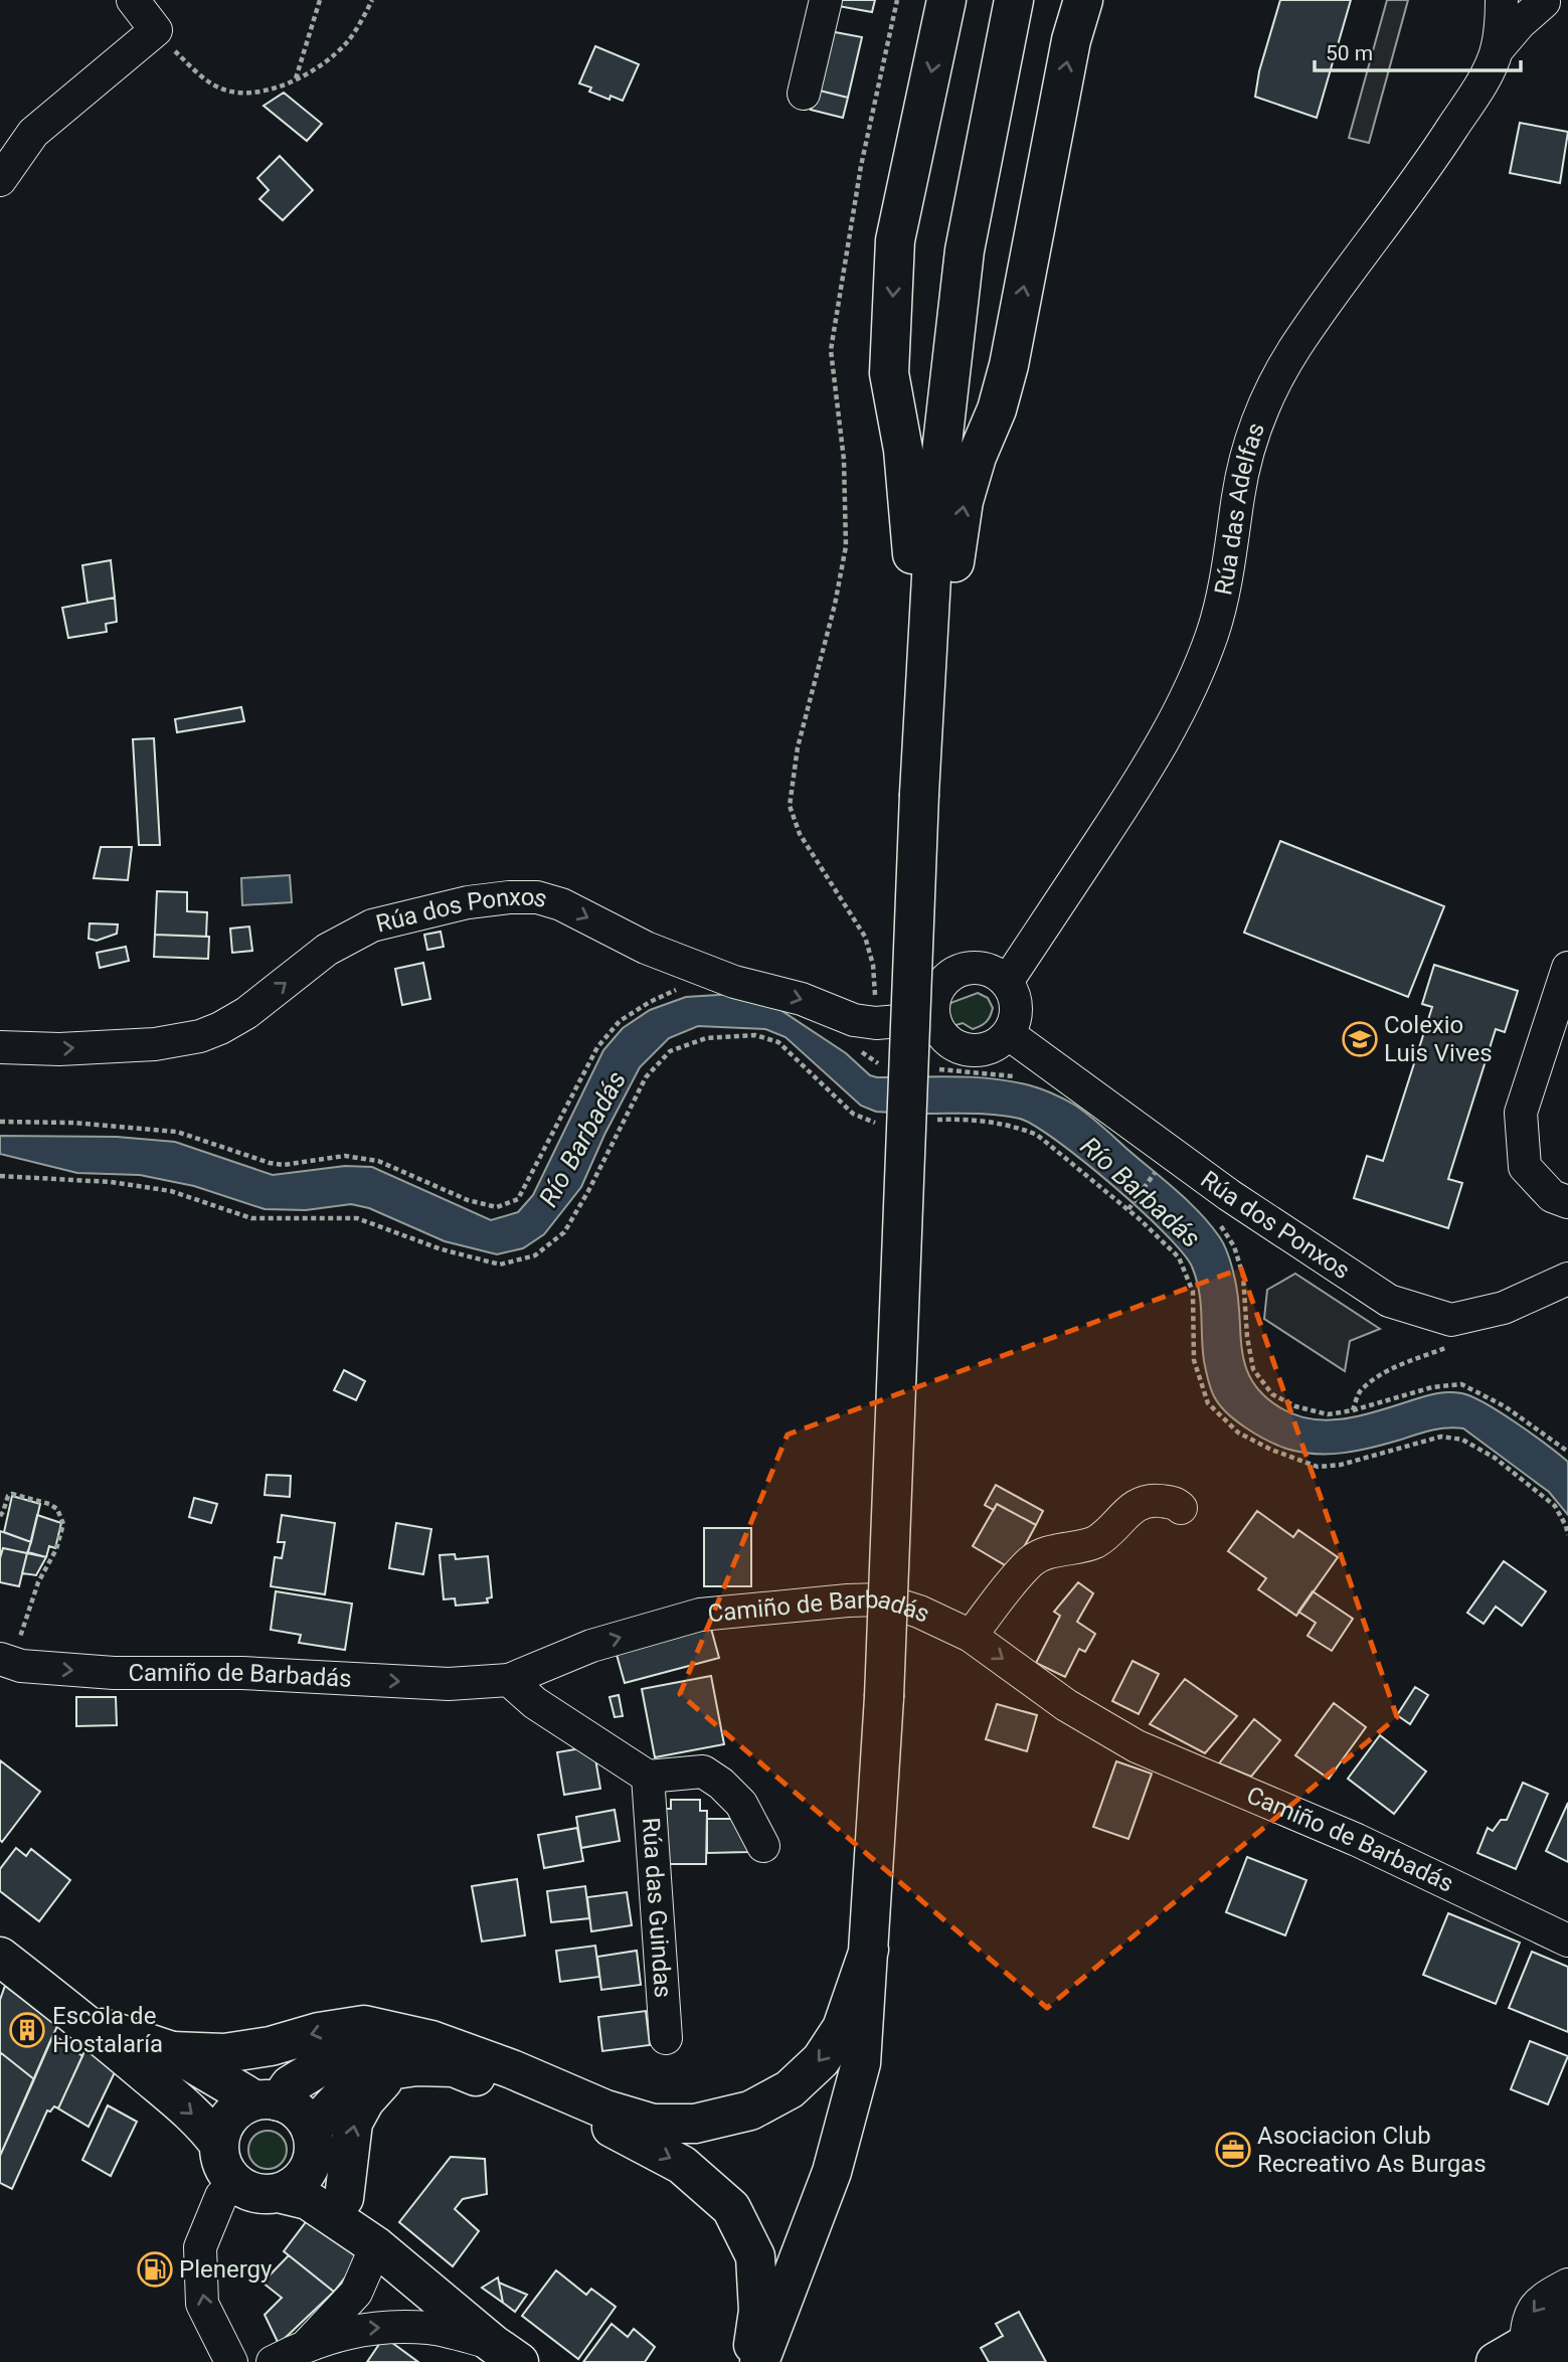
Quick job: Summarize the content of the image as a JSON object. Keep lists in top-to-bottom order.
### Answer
{
  "streets": {
    "street": [
      "Rúa das Adelfas",
      "Rúa dos Ponxos",
      "Camiño de Barbadás",
      "Rúa das Guindas"
    ]
  },
  "crossings": [
    ["Rúa das Adelfas", "Rúa dos Ponxos"]
  ],
  "one_way": ["Rúa dos Ponxos", "Camiño de Barbadás"],
  "water": ["Río Barbadás"],
  "places": {
    "school or university": ["Colexio Luis Vives"],
    "building": ["Escola de Hostalaría"],
    "office": ["Asociacion Club Recreativo As Burgas"],
    "fuel station": ["Plenergy"]
  },
  "scale_bar": "50 m"
}
